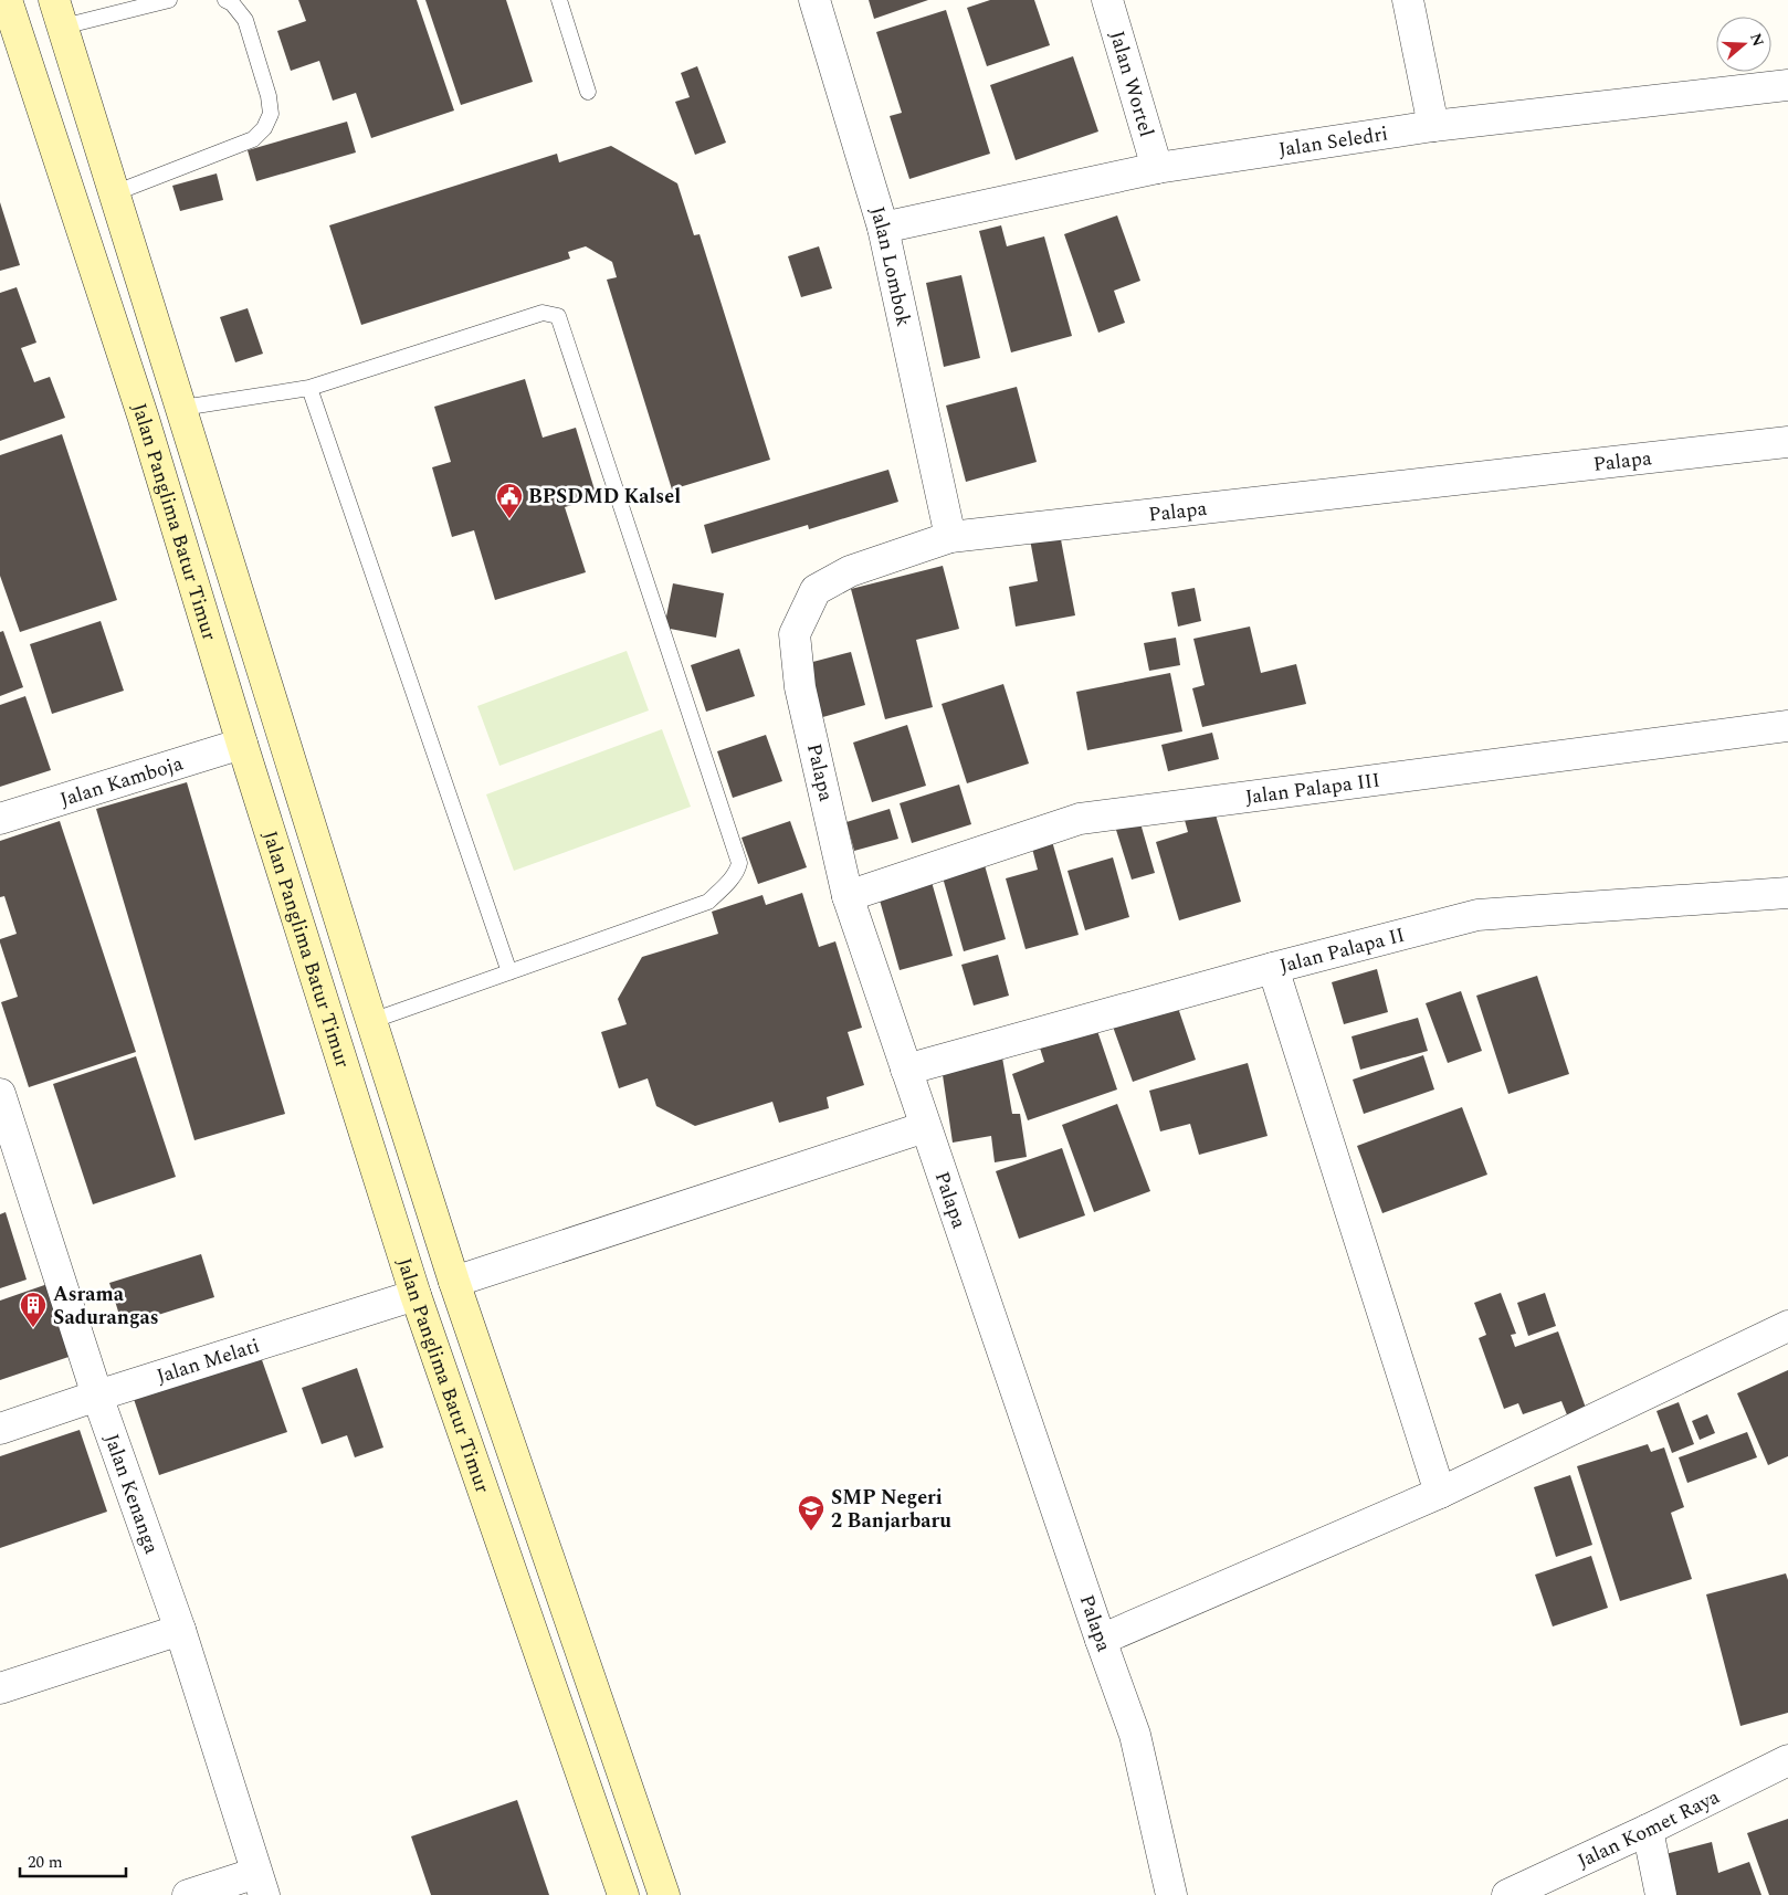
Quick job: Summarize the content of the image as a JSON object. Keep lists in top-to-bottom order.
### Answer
{
  "streets": {
    "main road": ["Jalan Panglima Batur Timur"],
    "street": [
      "Jalan Wortel",
      "Jalan Seledri",
      "Jalan Lombok",
      "Palapa",
      "Jalan Kamboja",
      "Jalan Palapa III",
      "Jalan Palapa II",
      "Jalan Melati",
      "Jalan Kenanga",
      "Jalan Komet Raya"
    ]
  },
  "crossings": [
    ["Jalan Wortel", "Jalan Seledri"],
    ["Jalan Seledri", "Jalan Lombok"],
    ["Jalan Lombok", "Palapa"],
    ["Palapa", "Jalan Palapa III"],
    ["Palapa", "Jalan Palapa II"],
    ["Jalan Panglima Batur Timur", "Jalan Kamboja"],
    ["Jalan Panglima Batur Timur", "Jalan Melati"],
    ["Jalan Melati", "Jalan Kenanga"]
  ],
  "places": {
    "public building": ["BPSDMD Kalsel"],
    "building": ["Asrama Sadurangas"],
    "school or university": ["SMP Negeri 2 Banjarbaru"]
  },
  "scale_bar": "20 m",
  "north": "right"
}
